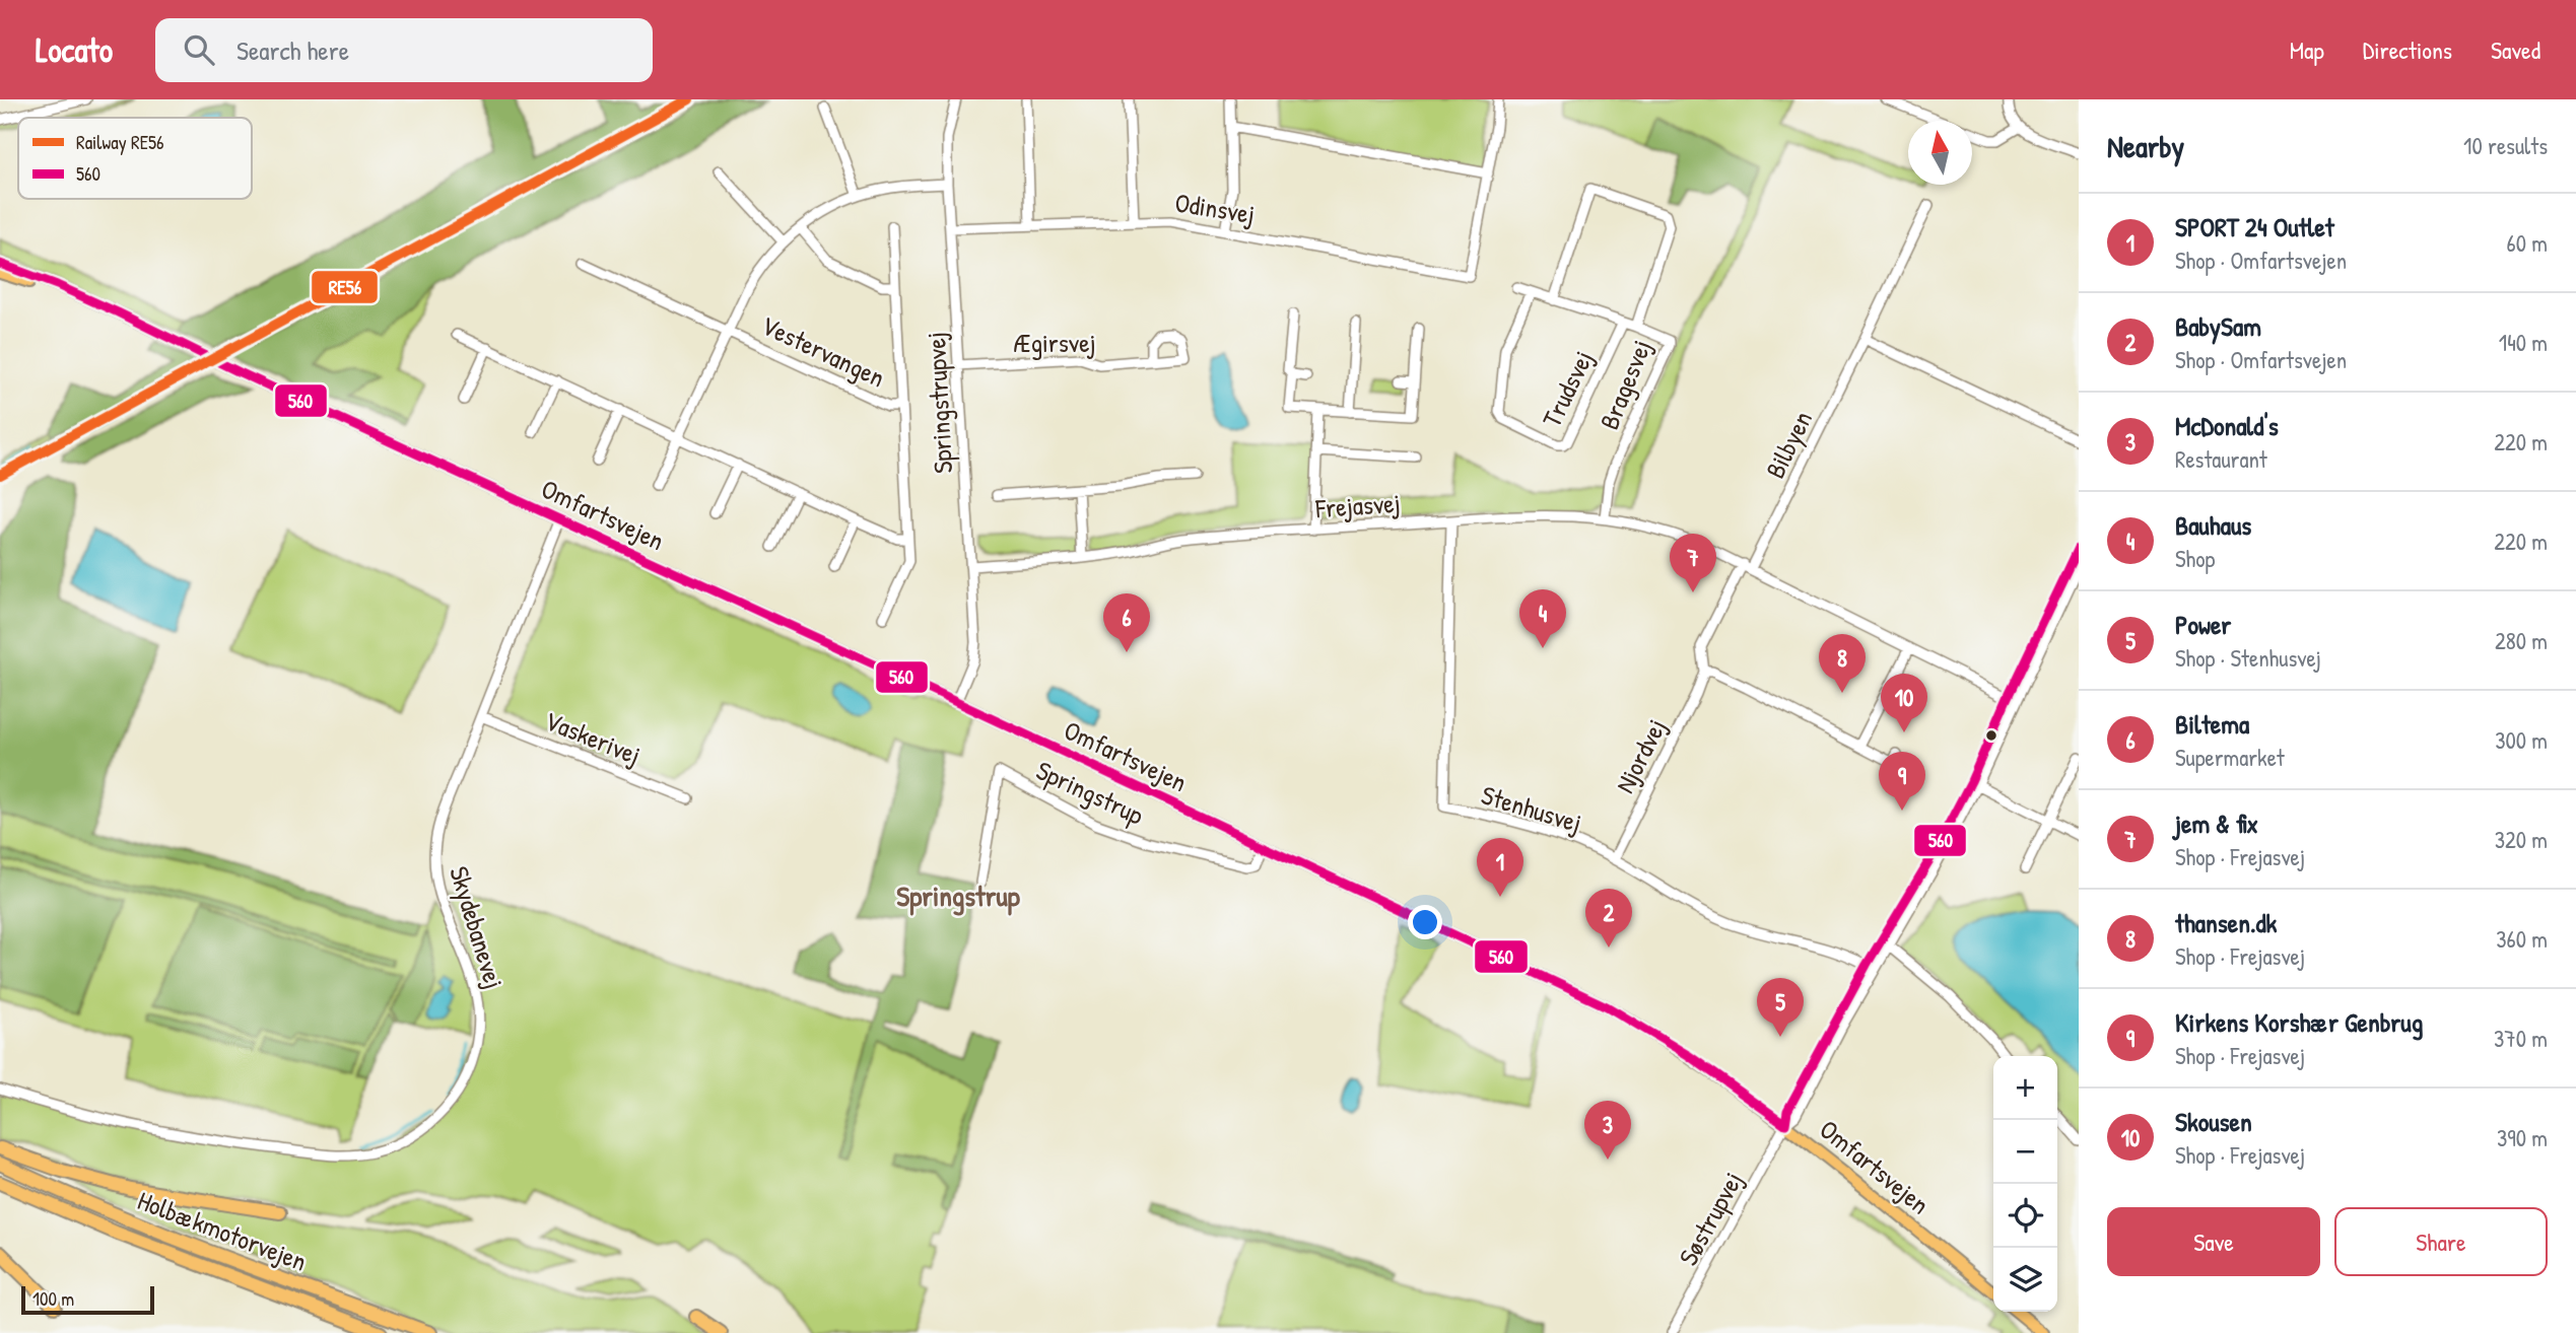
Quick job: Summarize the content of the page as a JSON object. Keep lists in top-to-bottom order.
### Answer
{
  "streets": {
    "highway": ["Holbækmotorvejen"],
    "main road": ["Omfartsvejen"],
    "street": [
      "Odinsvej",
      "Ægirsvej",
      "Vestervangen",
      "Bragesvej",
      "Trudsvej",
      "Springstrupvej",
      "Bilbyen",
      "Frejasvej",
      "Vaskerivej",
      "Njordvej",
      "Springstrup",
      "Stenhusvej",
      "Skydebanevej",
      "Søstrupvej"
    ]
  },
  "crossings": [
    ["Odinsvej", "Springstrupvej"],
    ["Ægirsvej", "Springstrupvej"],
    ["Vestervangen", "Springstrupvej"],
    ["Bragesvej", "Trudsvej"],
    ["Bragesvej", "Frejasvej"],
    ["Springstrupvej", "Frejasvej"],
    ["Springstrupvej", "Omfartsvejen"],
    ["Bilbyen", "Frejasvej"],
    ["Frejasvej", "Stenhusvej"],
    ["Omfartsvejen", "Springstrup"],
    ["Omfartsvejen", "Skydebanevej"],
    ["Omfartsvejen", "Søstrupvej"],
    ["Vaskerivej", "Skydebanevej"],
    ["Njordvej", "Stenhusvej"]
  ],
  "districts": ["Springstrup"],
  "lines": ["rail line RE56", "transit line 560"],
  "legend": ["Railway RE56", "560"],
  "scale_bar": "100 m",
  "north": "top",
  "page": {
    "header": "Locato",
    "search": "Search here",
    "nav": ["Map", "Directions", "Saved"],
    "heading": ["Nearby", "10 results"],
    "list": [
      {
        "mark": "1",
        "name": "SPORT 24 Outlet",
        "note": "Shop · Omfartsvejen",
        "value": "60 m"
      },
      {
        "mark": "2",
        "name": "BabySam",
        "note": "Shop · Omfartsvejen",
        "value": "140 m"
      },
      {
        "mark": "3",
        "name": "McDonald's",
        "note": "Restaurant",
        "value": "220 m"
      },
      {
        "mark": "4",
        "name": "Bauhaus",
        "note": "Shop",
        "value": "220 m"
      },
      {
        "mark": "5",
        "name": "Power",
        "note": "Shop · Stenhusvej",
        "value": "280 m"
      },
      {
        "mark": "6",
        "name": "Biltema",
        "note": "Supermarket",
        "value": "300 m"
      },
      {
        "mark": "7",
        "name": "jem & fix",
        "note": "Shop · Frejasvej",
        "value": "320 m"
      },
      {
        "mark": "8",
        "name": "thansen.dk",
        "note": "Shop · Frejasvej",
        "value": "360 m"
      },
      {
        "mark": "9",
        "name": "Kirkens Korshær Genbrug",
        "note": "Shop · Frejasvej",
        "value": "370 m"
      },
      {
        "mark": "10",
        "name": "Skousen",
        "note": "Shop · Frejasvej",
        "value": "390 m"
      }
    ],
    "pins": [
      "7",
      "4",
      "6",
      "8",
      "10",
      "9",
      "1",
      "2",
      "5",
      "3"
    ],
    "map_buttons": ["+", "−"],
    "buttons": ["Save", "Share"],
    "scale": "100 m"
  }
}
